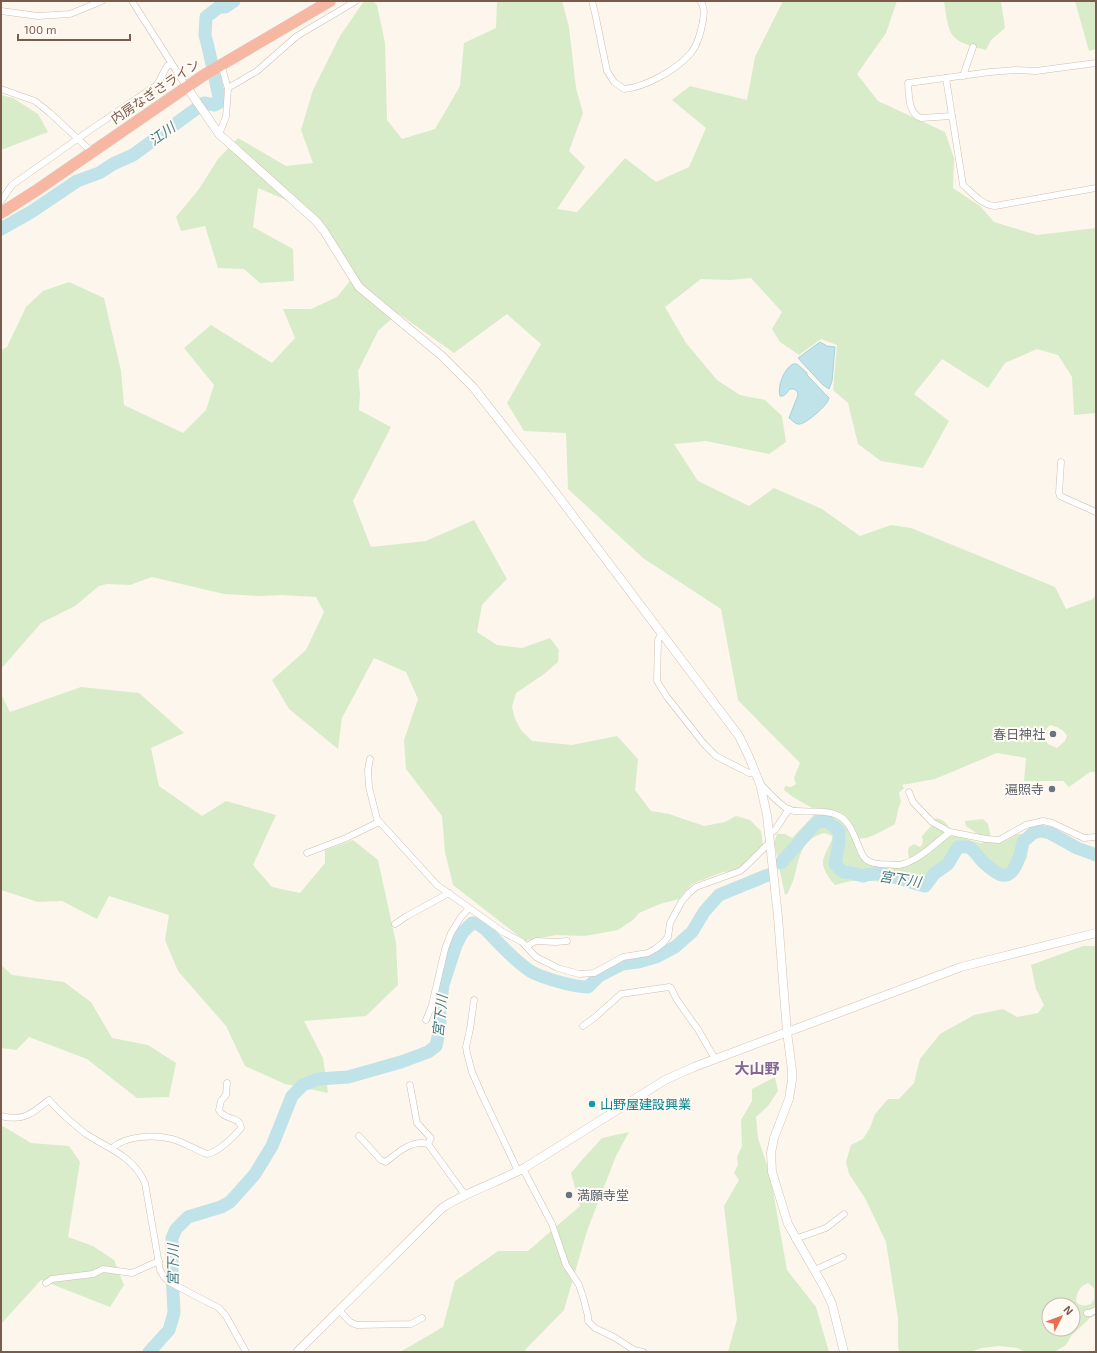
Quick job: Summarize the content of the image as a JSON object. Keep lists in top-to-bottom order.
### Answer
{
  "streets": {
    "highway": ["内房なぎさライン"]
  },
  "districts": ["大山野"],
  "water": ["江川", "宮下川"],
  "places": [
    "春日神社",
    "遍照寺",
    "山野屋建設興業",
    "満願寺堂"
  ],
  "scale_bar": "100 m",
  "north": "top right"
}
